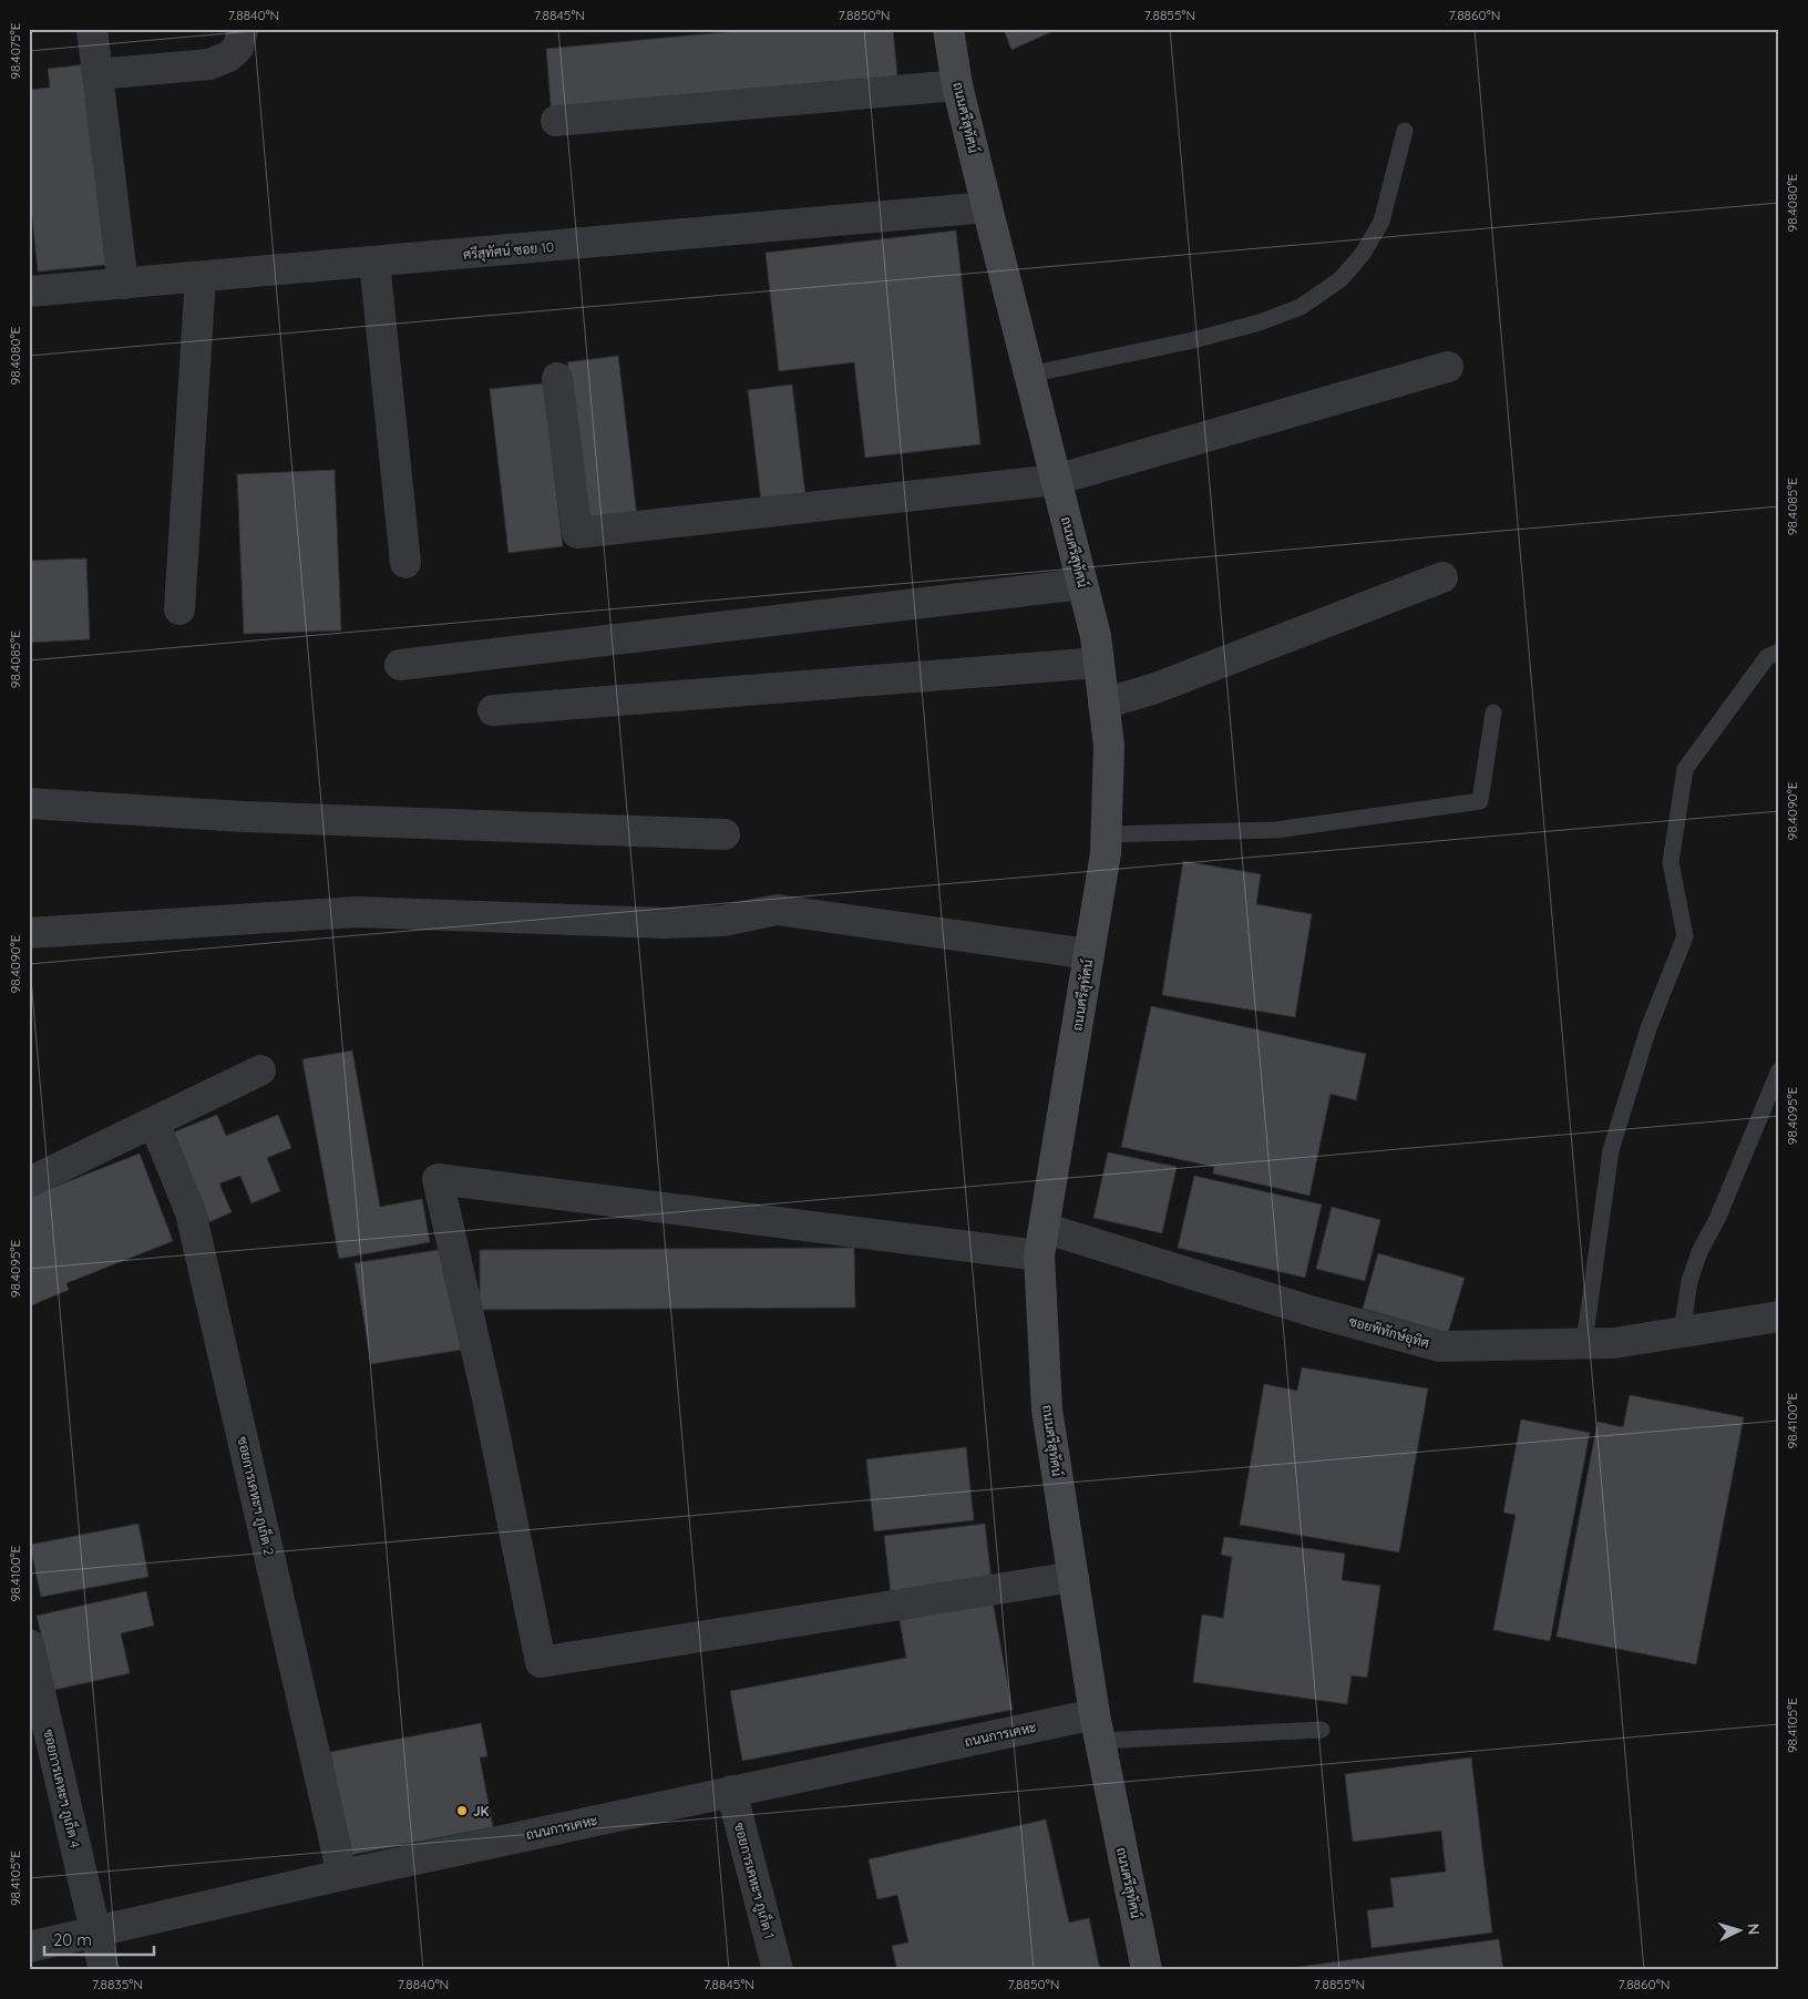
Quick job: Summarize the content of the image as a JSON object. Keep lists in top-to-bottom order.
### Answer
{
  "streets": {
    "street": [
      "ถนนศรีสุทัศน์",
      "ศรีสุทัศน์ ซอย 10",
      "ซอยพิทักษ์อุทิศ",
      "ซอยการเคหะฯ ภูเก็ต 2",
      "ถนนการเคหะ",
      "ซอยการเคหะฯ ภูเก็ต 4",
      "ซอยการเคหะฯ ภูเก็ต 1"
    ]
  },
  "crossings": [
    ["ถนนศรีสุทัศน์", "ศรีสุทัศน์ ซอย 10"],
    ["ถนนศรีสุทัศน์", "ซอยพิทักษ์อุทิศ"],
    ["ถนนศรีสุทัศน์", "ถนนการเคหะ"],
    ["ซอยการเคหะฯ ภูเก็ต 2", "ถนนการเคหะ"],
    ["ถนนการเคหะ", "ซอยการเคหะฯ ภูเก็ต 4"],
    ["ถนนการเคหะ", "ซอยการเคหะฯ ภูเก็ต 1"]
  ],
  "places": ["JK"],
  "scale_bar": "20 m",
  "north": "right",
  "coordinates": [
    "7.8840°N",
    "7.8845°N",
    "7.8850°N",
    "7.8855°N",
    "7.8860°N",
    "98.4075°E",
    "98.4080°E",
    "98.4085°E",
    "98.4090°E",
    "98.4095°E",
    "98.4100°E",
    "98.4105°E",
    "7.8835°N"
  ]
}
